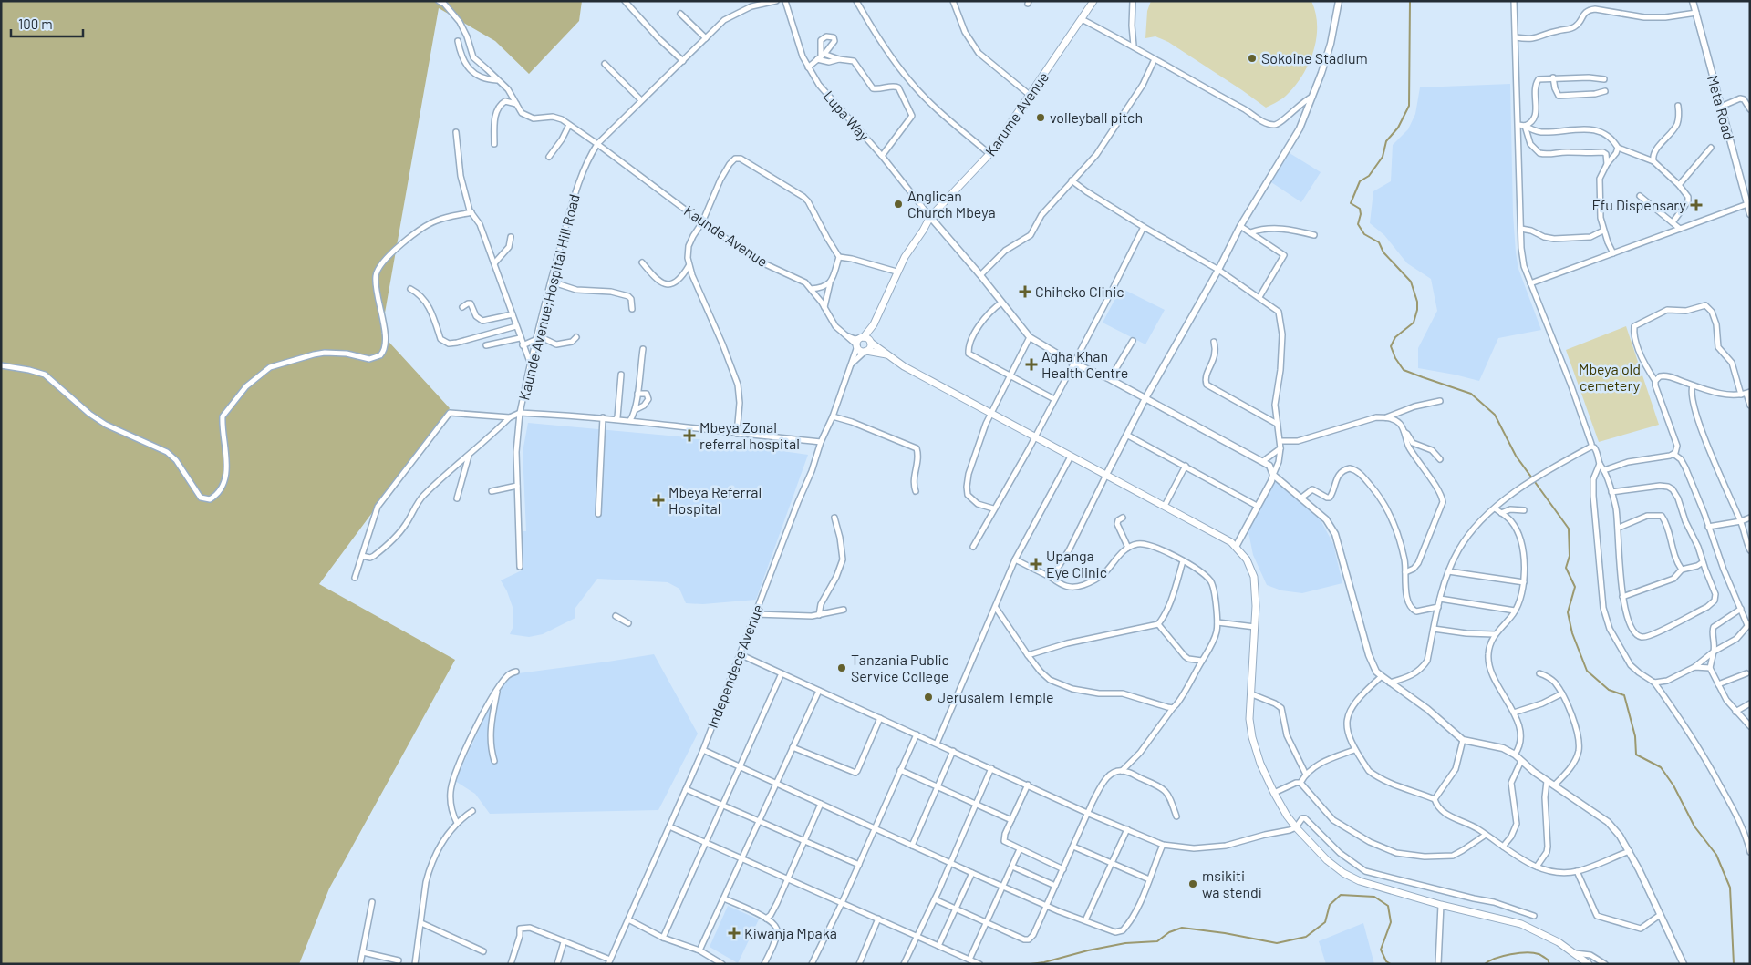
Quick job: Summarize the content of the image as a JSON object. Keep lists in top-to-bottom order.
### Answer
{
  "streets": {
    "main road": ["Karume Avenue"],
    "street": [
      "Meta Road",
      "Lupa Way",
      "Kaunde Avenue",
      "Kaunde Avenue;Hospital Hill Road",
      "Independece Avenue"
    ]
  },
  "crossings": [
    ["Karume Avenue", "Lupa Way"],
    ["Karume Avenue", "Kaunde Avenue"],
    ["Karume Avenue", "Independece Avenue"],
    ["Kaunde Avenue", "Kaunde Avenue;Hospital Hill Road"],
    ["Kaunde Avenue", "Independece Avenue"],
    ["Kaunde Avenue;Hospital Hill Road", "Independece Avenue"]
  ],
  "parks": ["Mbeya old cemetery"],
  "places": {
    "other": [
      "Sokoine Stadium",
      "volleyball pitch",
      "Anglican Church Mbeya",
      "Tanzania Public Service College",
      "Jerusalem Temple",
      "msikiti wa stendi"
    ],
    "health": [
      "Ffu Dispensary",
      "Chiheko Clinic",
      "Agha Khan Health Centre",
      "Mbeya Zonal referral hospital",
      "Mbeya Referral Hospital",
      "Upanga Eye Clinic",
      "Kiwanja Mpaka"
    ]
  },
  "scale_bar": "100 m"
}
